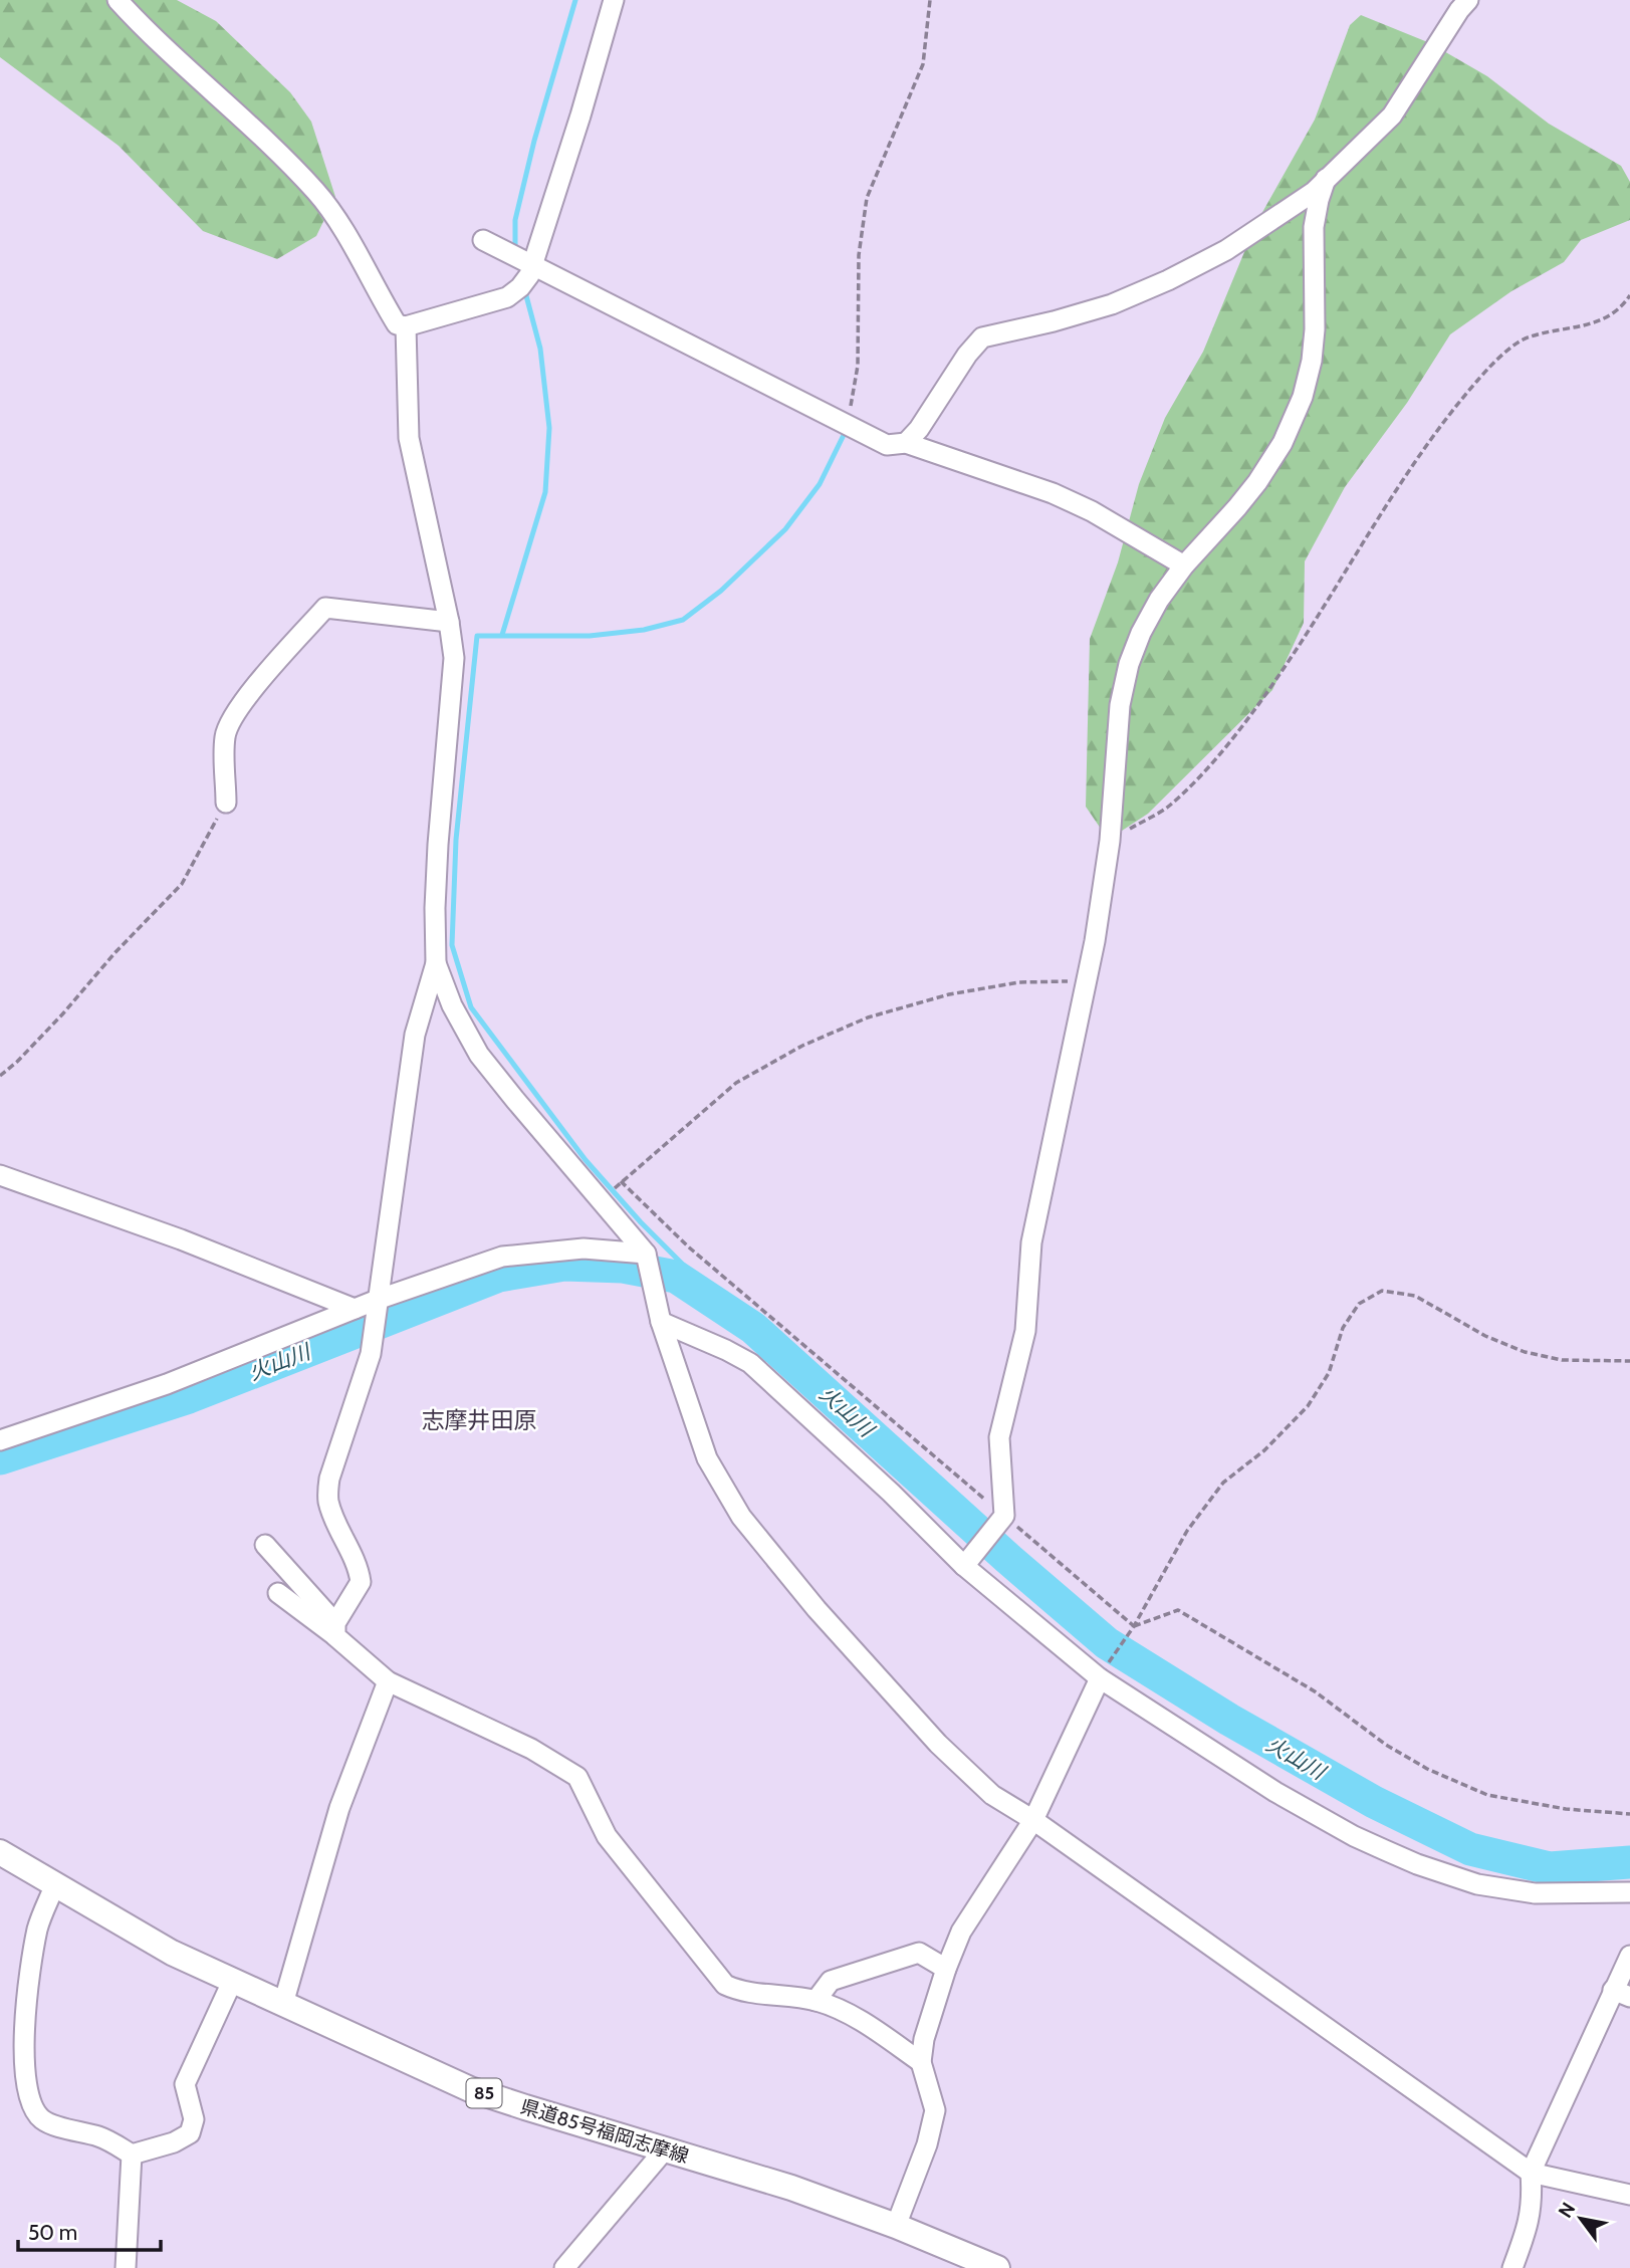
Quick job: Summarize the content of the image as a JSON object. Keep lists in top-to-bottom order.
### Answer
{
  "streets": {
    "main road": ["85", "県道85号福岡志摩線"]
  },
  "districts": ["志摩井田原"],
  "water": ["火山川"],
  "scale_bar": "50 m",
  "north": "top left"
}
